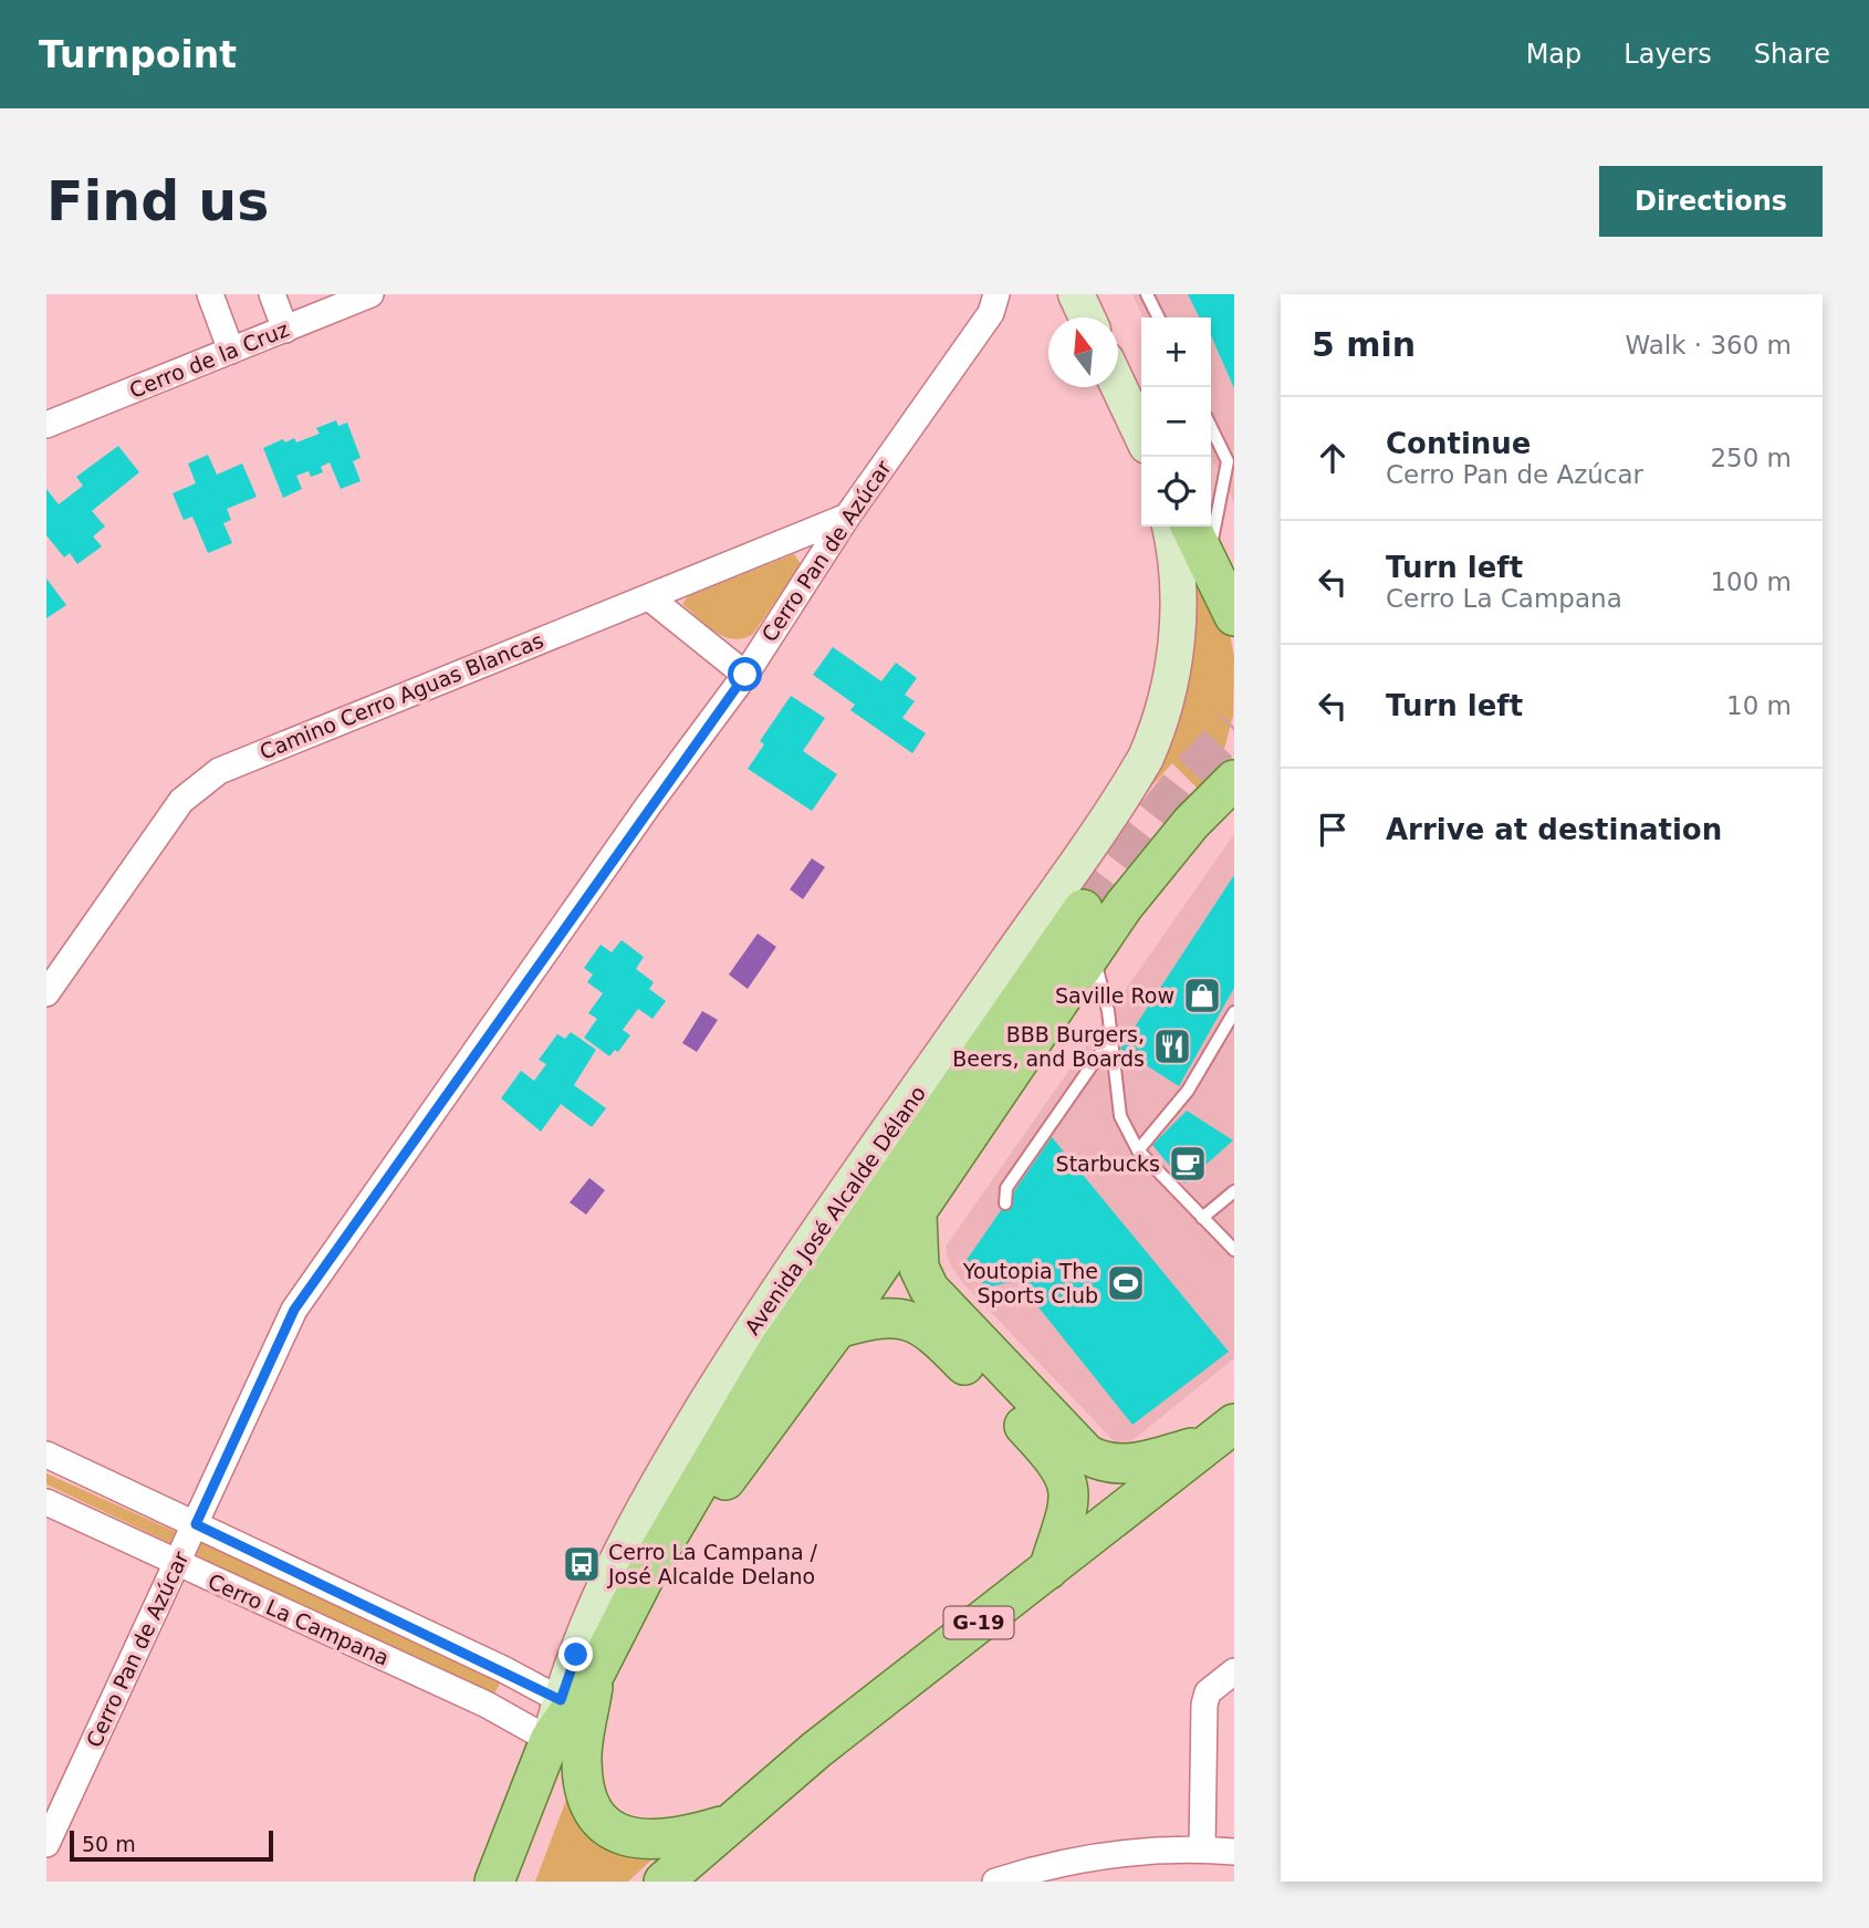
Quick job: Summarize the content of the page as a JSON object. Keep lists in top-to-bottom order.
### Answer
{
  "streets": {
    "main road": ["Avenida José Alcalde Délano", "G-19"],
    "street": [
      "Cerro de la Cruz",
      "Cerro Pan de Azúcar",
      "Camino Cerro Aguas Blancas",
      "Cerro La Campana"
    ]
  },
  "crossings": [
    ["Cerro Pan de Azúcar", "Camino Cerro Aguas Blancas"],
    ["Cerro Pan de Azúcar", "Cerro La Campana"],
    ["Avenida José Alcalde Délano", "Cerro La Campana"]
  ],
  "places": {
    "shop": ["Saville Row"],
    "restaurant": ["BBB Burgers, Beers, and Boards"],
    "cafe": ["Starbucks"],
    "sports": ["Youtopia The Sports Club"],
    "bus stop": ["Cerro La Campana / José Alcalde Delano"]
  },
  "scale_bar": "50 m",
  "north": "top",
  "page": {
    "header": "Turnpoint",
    "nav": ["Map", "Layers", "Share"],
    "buttons": "Directions",
    "title": "Find us",
    "heading": ["5 min", "Walk · 360 m"],
    "map_buttons": ["+", "−"],
    "list": [
      ["Continue", "Cerro Pan de Azúcar", "250 m"],
      ["Turn left", "Cerro La Campana", "100 m"],
      ["Turn left", "10 m"],
      "Arrive at destination"
    ],
    "scale": "50 m"
  }
}
